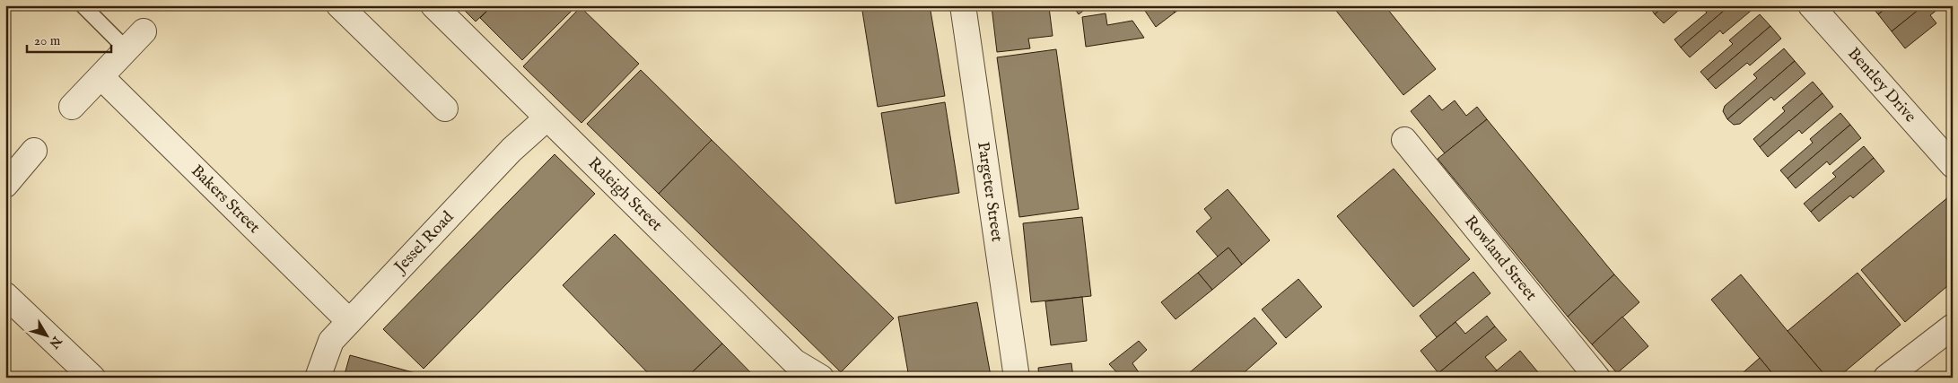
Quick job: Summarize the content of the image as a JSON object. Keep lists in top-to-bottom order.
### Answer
{
  "streets": {
    "street": [
      "Bentley Drive",
      "Pargeter Street",
      "Raleigh Street",
      "Bakers Street",
      "Jessel Road",
      "Rowland Street"
    ]
  },
  "crossings": [
    ["Raleigh Street", "Jessel Road"],
    ["Bakers Street", "Jessel Road"]
  ],
  "scale_bar": "20 m",
  "north": "bottom right"
}
